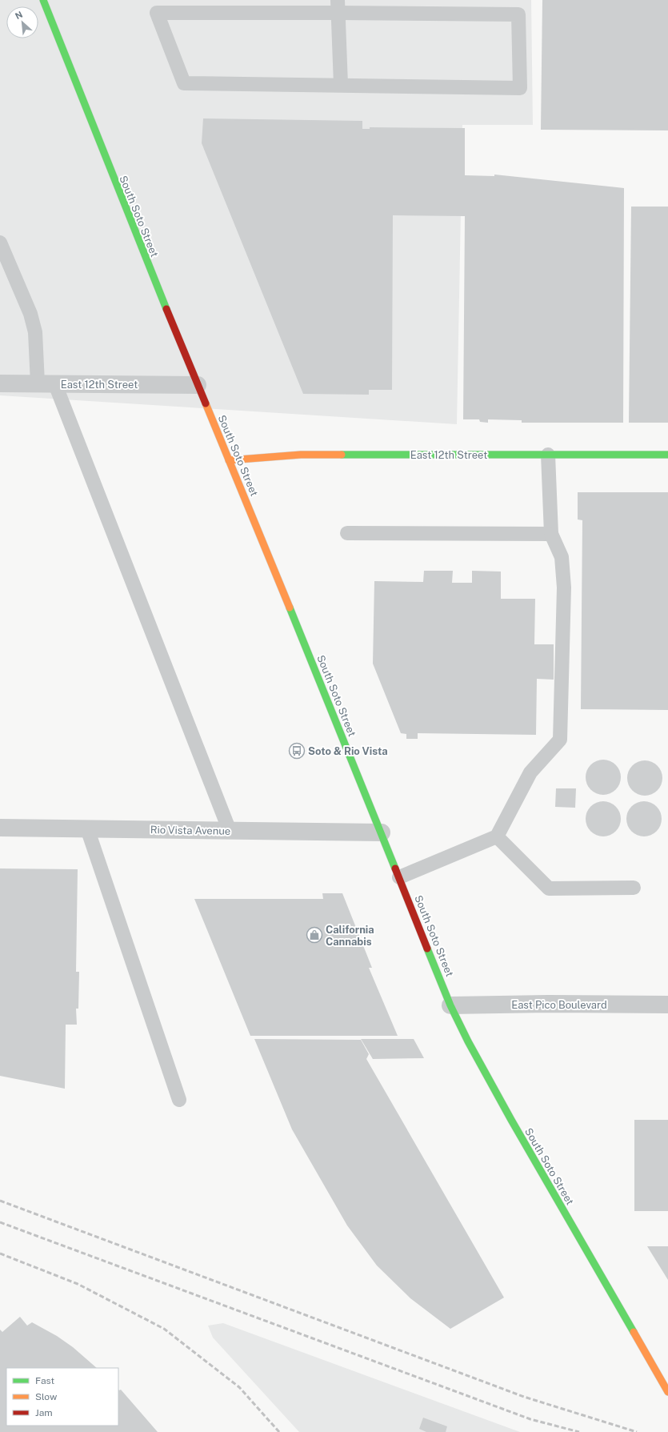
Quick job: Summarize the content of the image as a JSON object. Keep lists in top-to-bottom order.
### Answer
{
  "streets": {
    "main road": ["South Soto Street", "East 12th Street"],
    "street": ["Rio Vista Avenue", "East Pico Boulevard"]
  },
  "crossings": [
    ["South Soto Street", "East 12th Street"],
    ["South Soto Street", "Rio Vista Avenue"],
    ["South Soto Street", "East Pico Boulevard"]
  ],
  "places": {
    "bus stop": ["Soto & Rio Vista"],
    "shop": ["California Cannabis"]
  },
  "legend": ["Fast", "Slow", "Jam"],
  "north": "top left"
}
